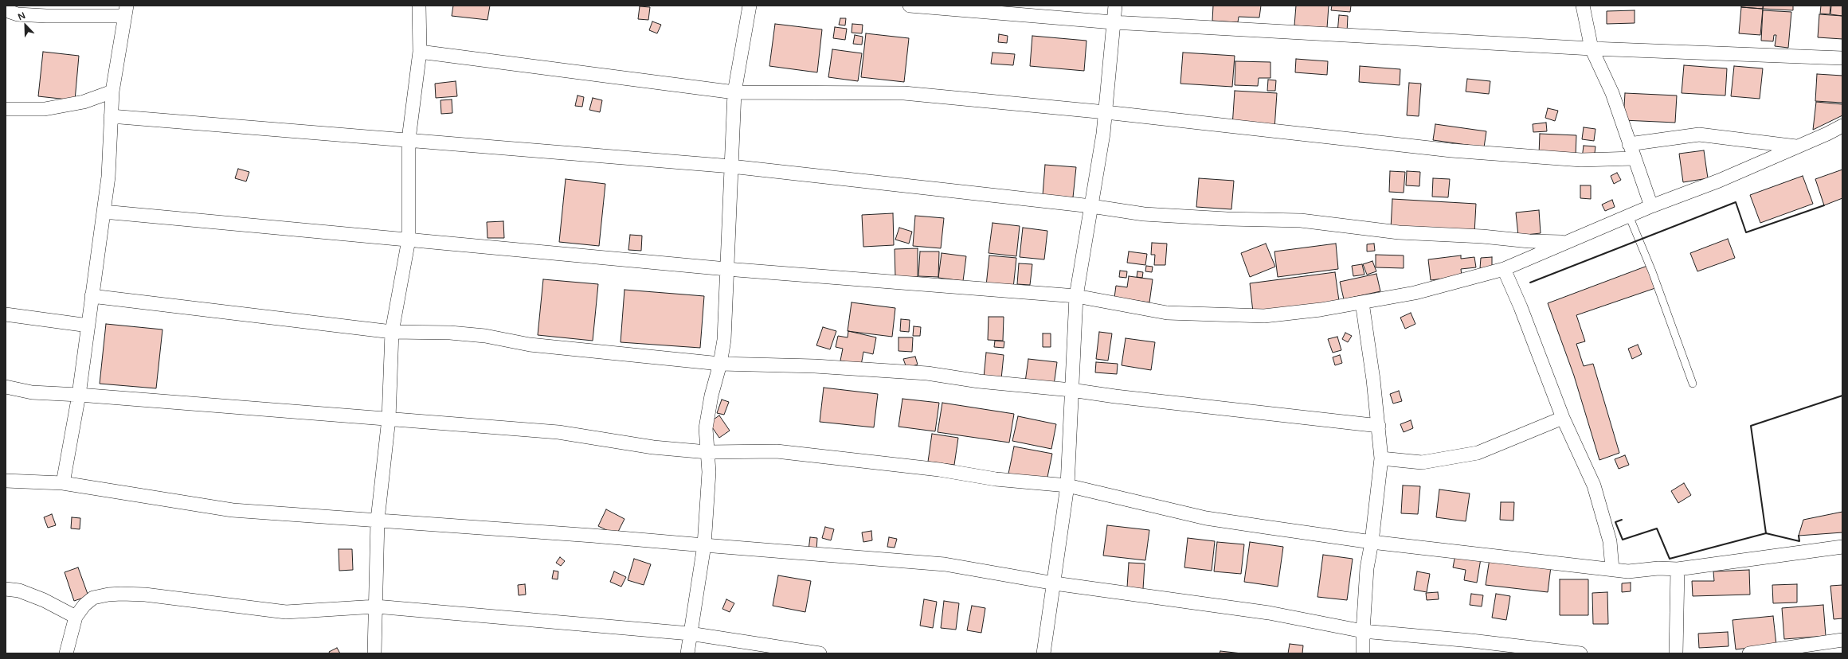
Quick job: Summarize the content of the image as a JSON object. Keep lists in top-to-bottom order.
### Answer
{
  "north": "top left"
}
